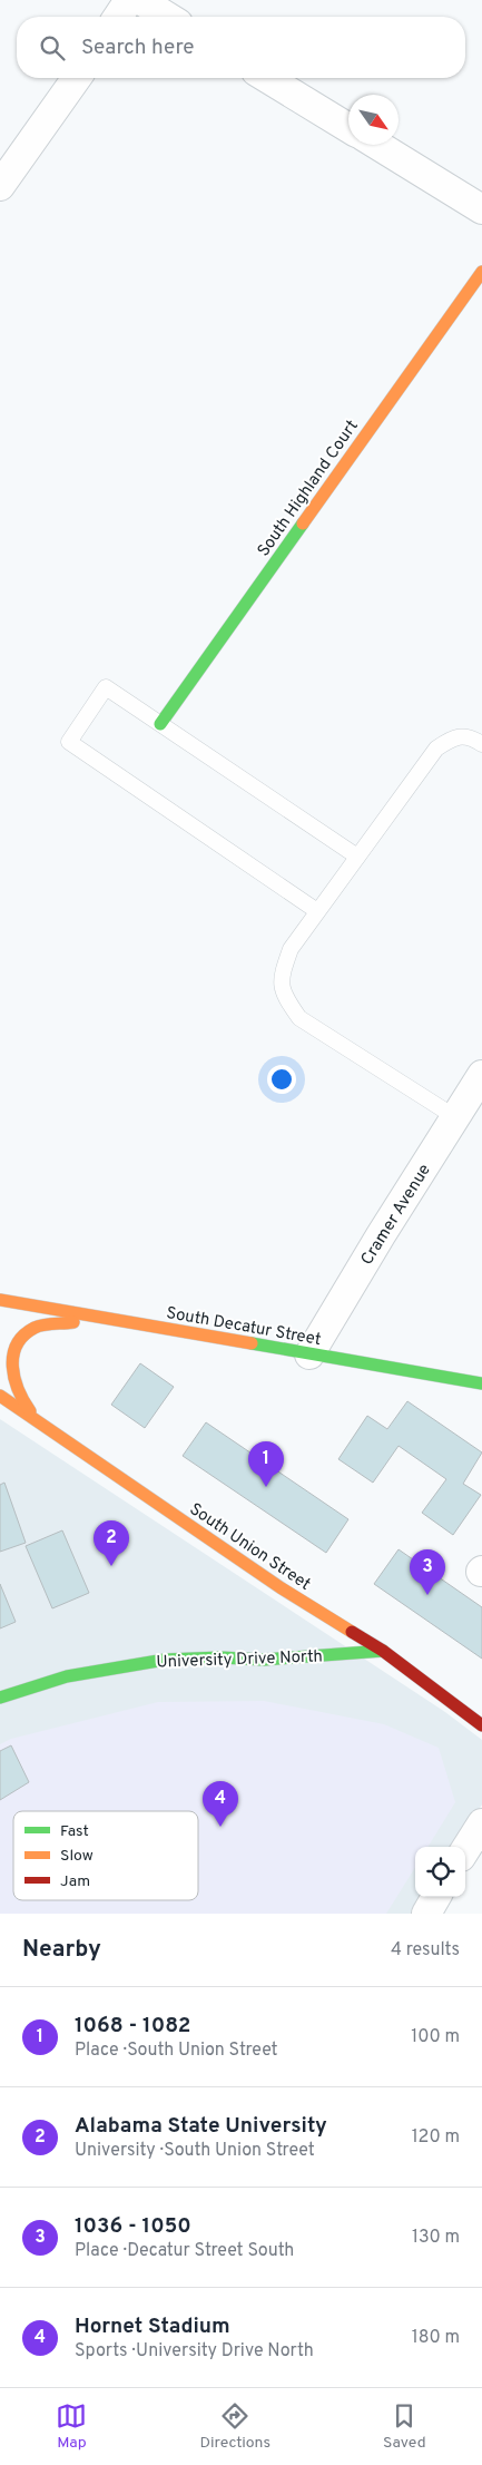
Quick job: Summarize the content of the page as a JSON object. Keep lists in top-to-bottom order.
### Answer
{
  "streets": {
    "main road": [
      "South Highland Court",
      "South Decatur Street",
      "South Union Street",
      "University Drive North"
    ],
    "street": ["Cramer Avenue"]
  },
  "crossings": [
    ["Cramer Avenue", "South Decatur Street"],
    ["South Union Street", "University Drive North"]
  ],
  "legend": ["Fast", "Slow", "Jam"],
  "north": "bottom right",
  "page": {
    "search": "Search here",
    "pins": [
      "1",
      "2",
      "3",
      "4"
    ],
    "heading": ["Nearby", "4 results"],
    "list": [
      {
        "mark": "1",
        "name": "1068 - 1082",
        "note": "Place · South Union Street",
        "value": "100 m"
      },
      {
        "mark": "2",
        "name": "Alabama State University",
        "note": "University · South Union Street",
        "value": "120 m"
      },
      {
        "mark": "3",
        "name": "1036 - 1050",
        "note": "Place · Decatur Street South",
        "value": "130 m"
      },
      {
        "mark": "4",
        "name": "Hornet Stadium",
        "note": "Sports · University Drive North",
        "value": "180 m"
      }
    ],
    "nav": ["Map", "Directions", "Saved"]
  }
}
